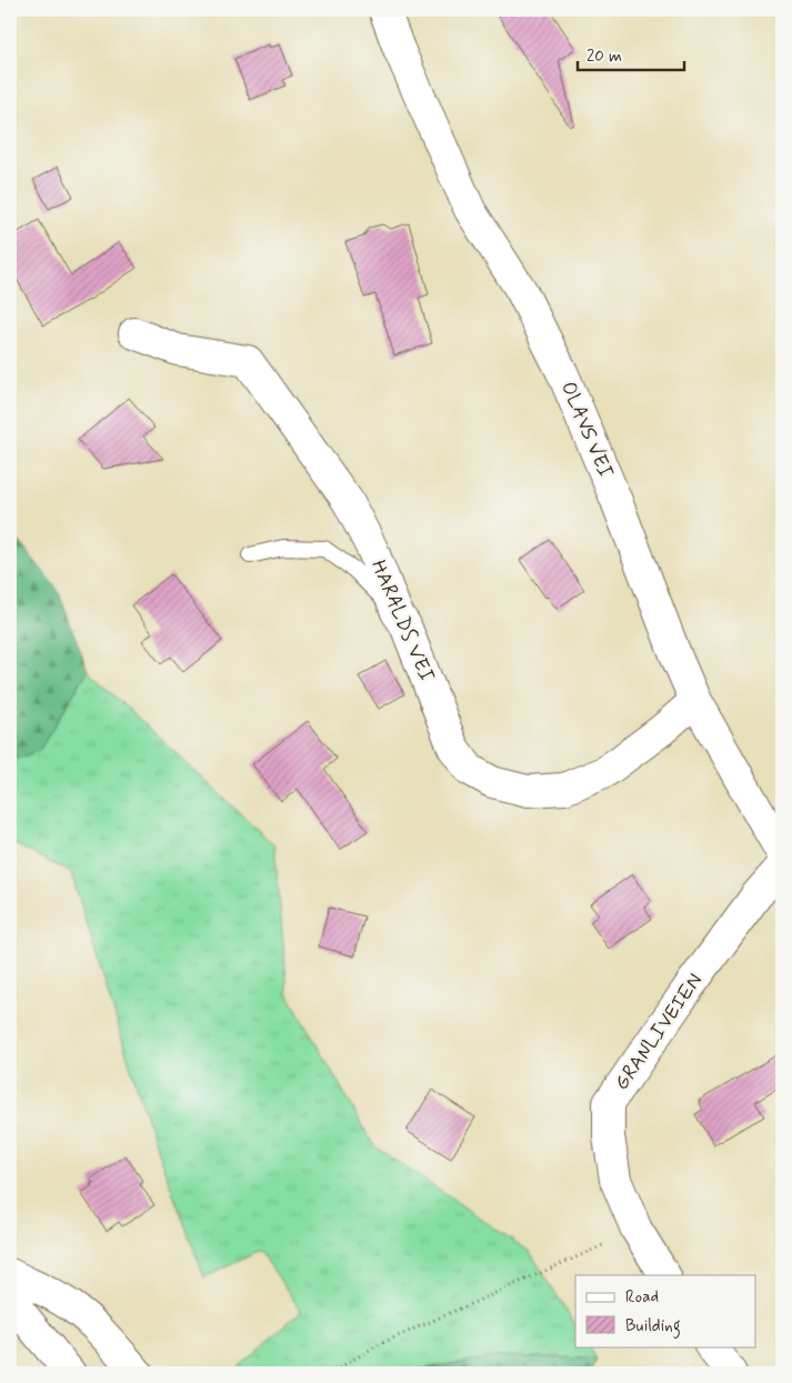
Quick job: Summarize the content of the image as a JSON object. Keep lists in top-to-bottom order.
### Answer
{
  "streets": {
    "street": ["OLAVS VEI", "HARALDS VEI", "GRANLIVEIEN"]
  },
  "crossings": [
    ["OLAVS VEI", "HARALDS VEI"]
  ],
  "legend": ["Road", "Building"],
  "scale_bar": "20 m"
}
